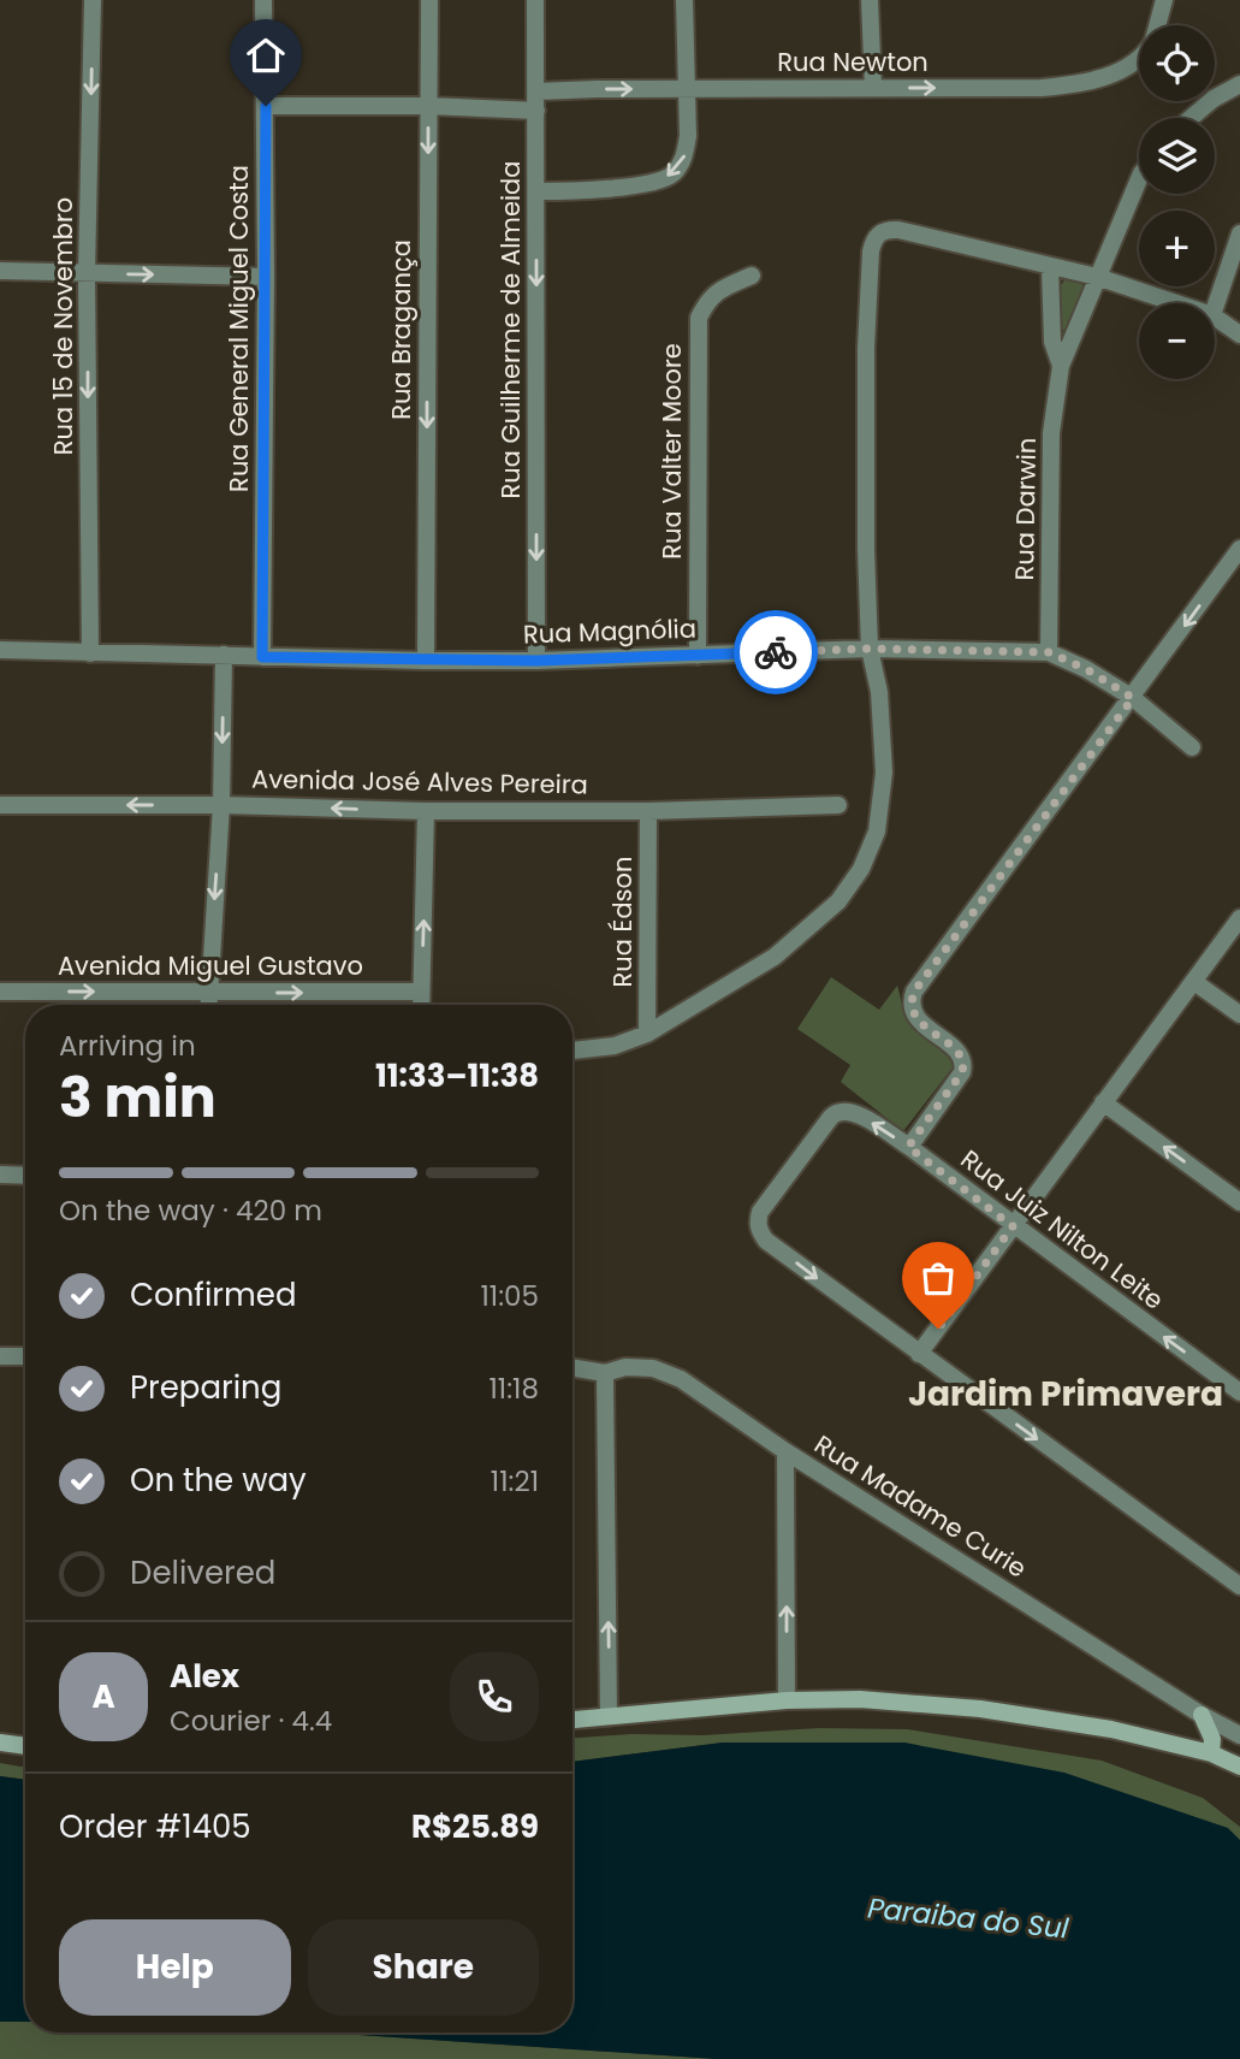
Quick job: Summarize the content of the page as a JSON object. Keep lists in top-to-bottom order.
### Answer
{
  "streets": {
    "street": [
      "Rua Newton",
      "Rua 15 de Novembro",
      "Rua General Miguel Costa",
      "Rua Bragança",
      "Rua Guilherme de Almeida",
      "Rua Valter Moore",
      "Rua Darwin",
      "Rua Magnólia",
      "Avenida José Alves Pereira",
      "Rua Édson",
      "Avenida Miguel Gustavo",
      "Rua Juiz Nilton Leite",
      "Rua Madame Curie"
    ]
  },
  "crossings": [
    ["Rua Newton", "Rua Guilherme de Almeida"],
    ["Rua 15 de Novembro", "Rua Magnólia"],
    ["Rua General Miguel Costa", "Rua Magnólia"],
    ["Rua Bragança", "Rua Magnólia"],
    ["Rua Guilherme de Almeida", "Rua Magnólia"],
    ["Rua Valter Moore", "Rua Magnólia"],
    ["Rua Darwin", "Rua Magnólia"],
    ["Avenida José Alves Pereira", "Rua Édson"]
  ],
  "one_way": [
    "Rua Newton",
    "Rua 15 de Novembro",
    "Rua Bragança",
    "Rua Guilherme de Almeida",
    "Avenida José Alves Pereira",
    "Avenida Miguel Gustavo"
  ],
  "districts": ["Jardim Primavera"],
  "water": ["Paraiba do Sul"],
  "page": {
    "map_buttons": ["+", "−"],
    "heading": ["3 min", "Arriving in", "11:33–11:38"],
    "panel": [
      "Alex",
      "Courier · 4.4",
      "Order #1405",
      "R$25.89"
    ],
    "bar": "On the way · 420 m",
    "list": [
      ["Confirmed", "11:05"],
      ["Preparing", "11:18"],
      ["On the way", "11:21"],
      "Delivered"
    ],
    "round": "A",
    "buttons": ["Help", "Share"]
  }
}
